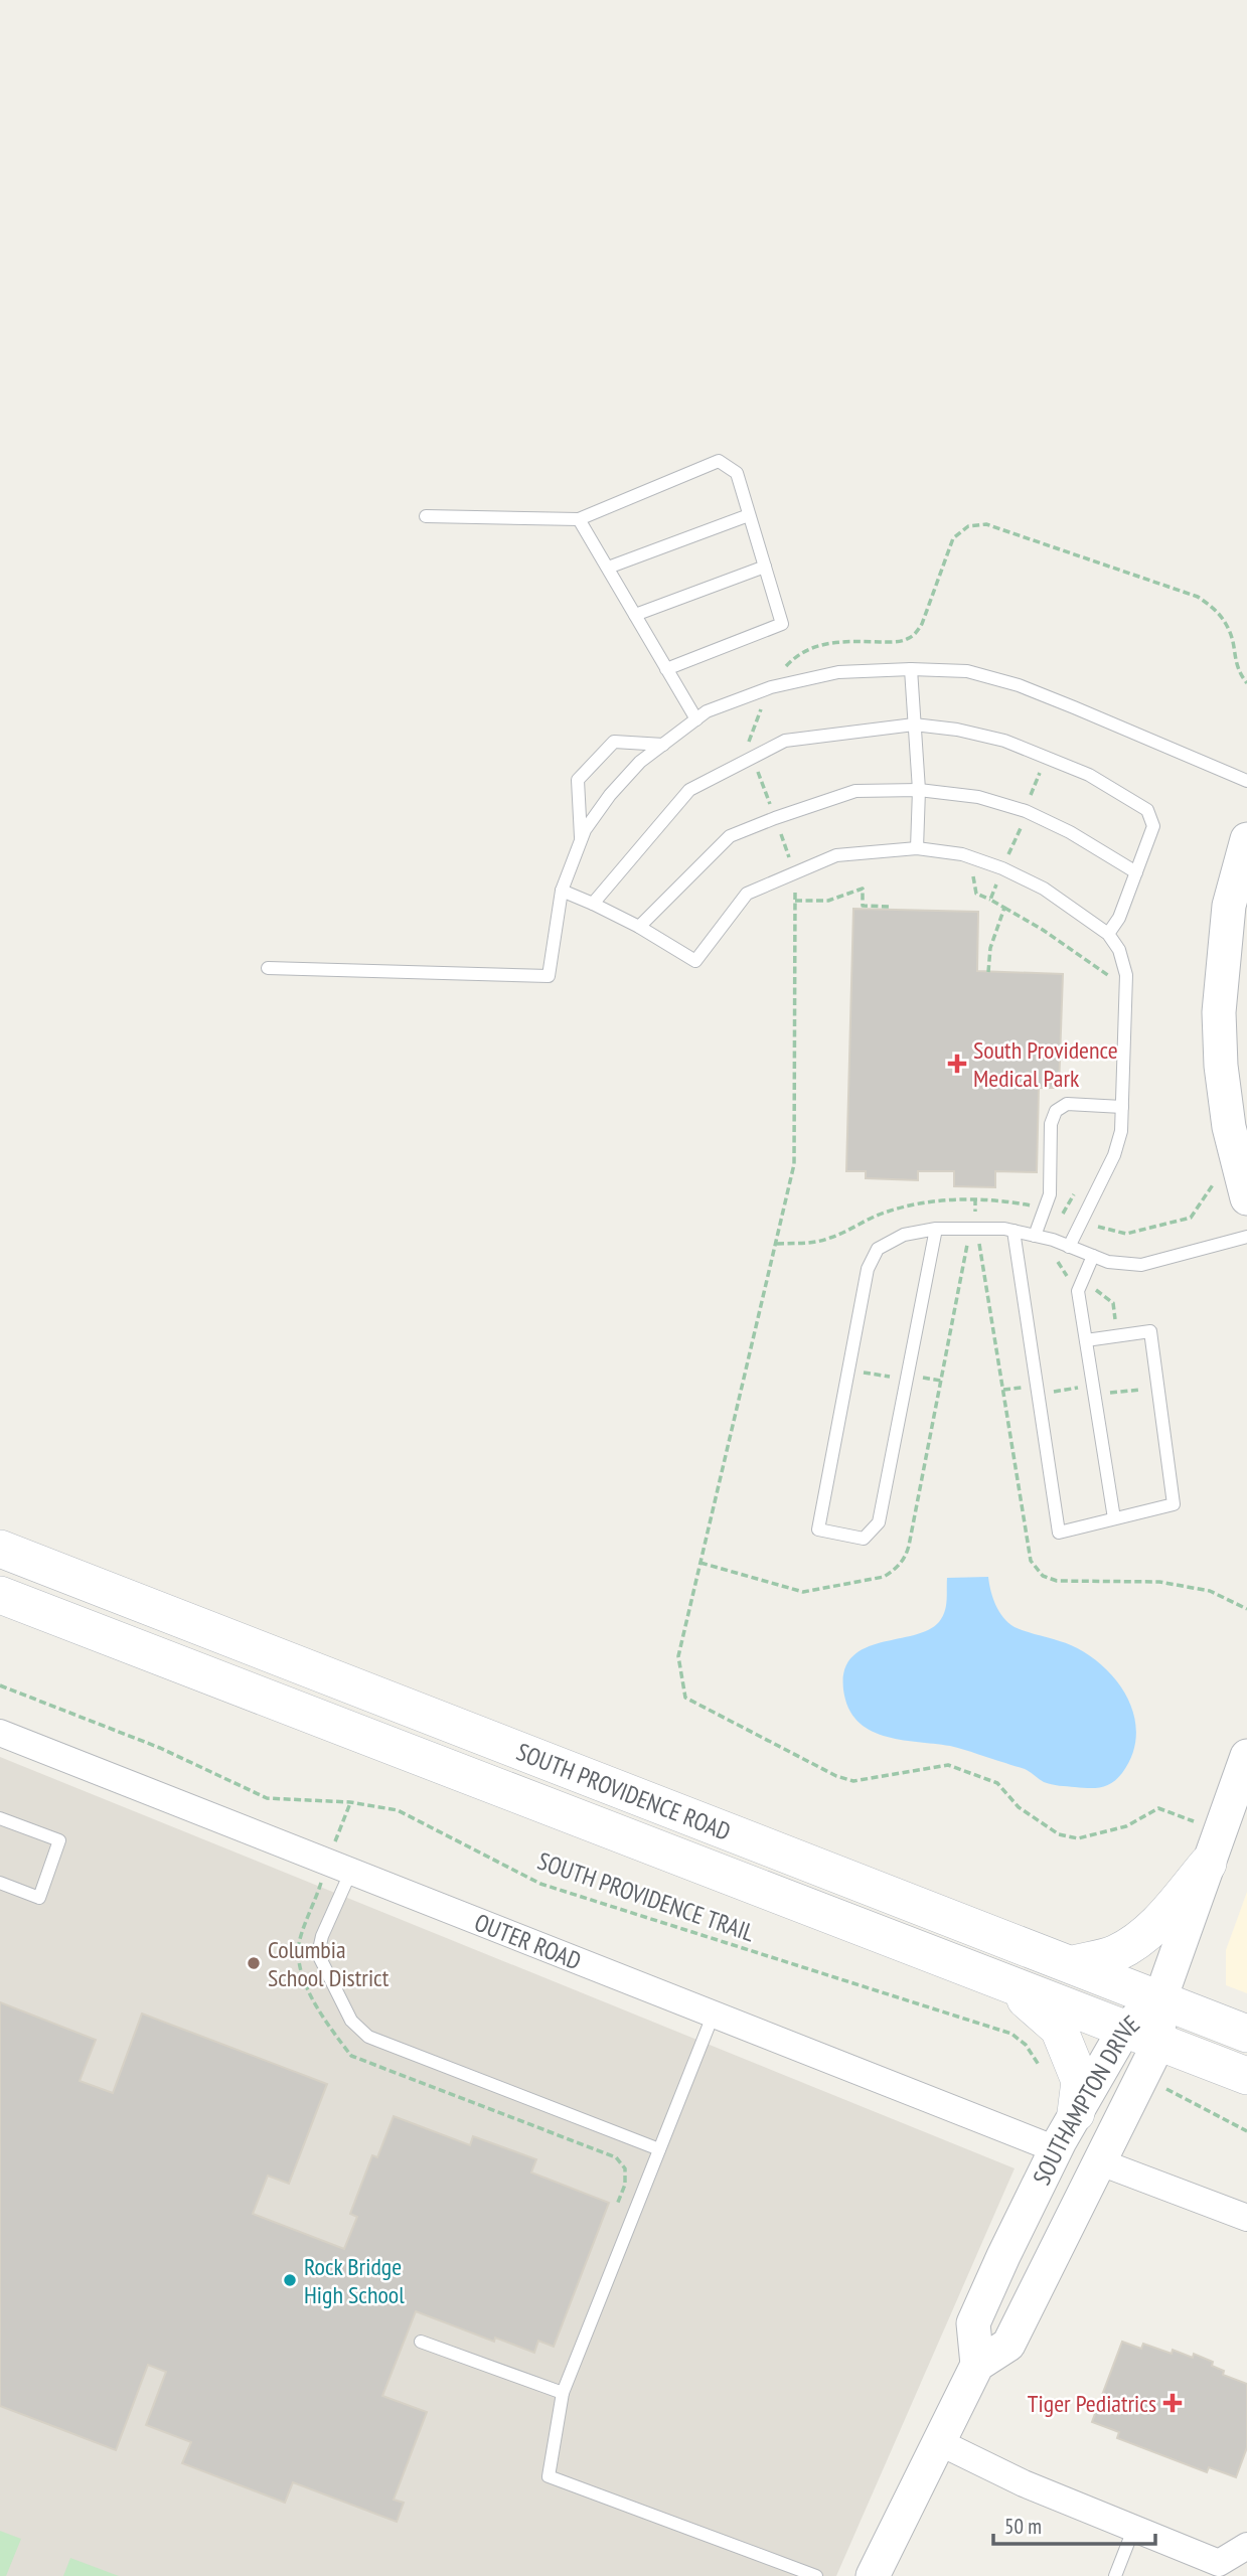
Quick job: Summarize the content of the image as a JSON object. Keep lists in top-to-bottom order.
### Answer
{
  "streets": {
    "main road": ["SOUTH PROVIDENCE ROAD"],
    "street": ["OUTER ROAD", "SOUTHAMPTON DRIVE"],
    "path": ["SOUTH PROVIDENCE TRAIL"]
  },
  "crossings": [
    ["SOUTH PROVIDENCE ROAD", "SOUTHAMPTON DRIVE"],
    ["OUTER ROAD", "SOUTHAMPTON DRIVE"]
  ],
  "places": {
    "health": ["South Providence Medical Park", "Tiger Pediatrics"],
    "other": ["Columbia School District", "Rock Bridge High School"]
  },
  "scale_bar": "50 m"
}
